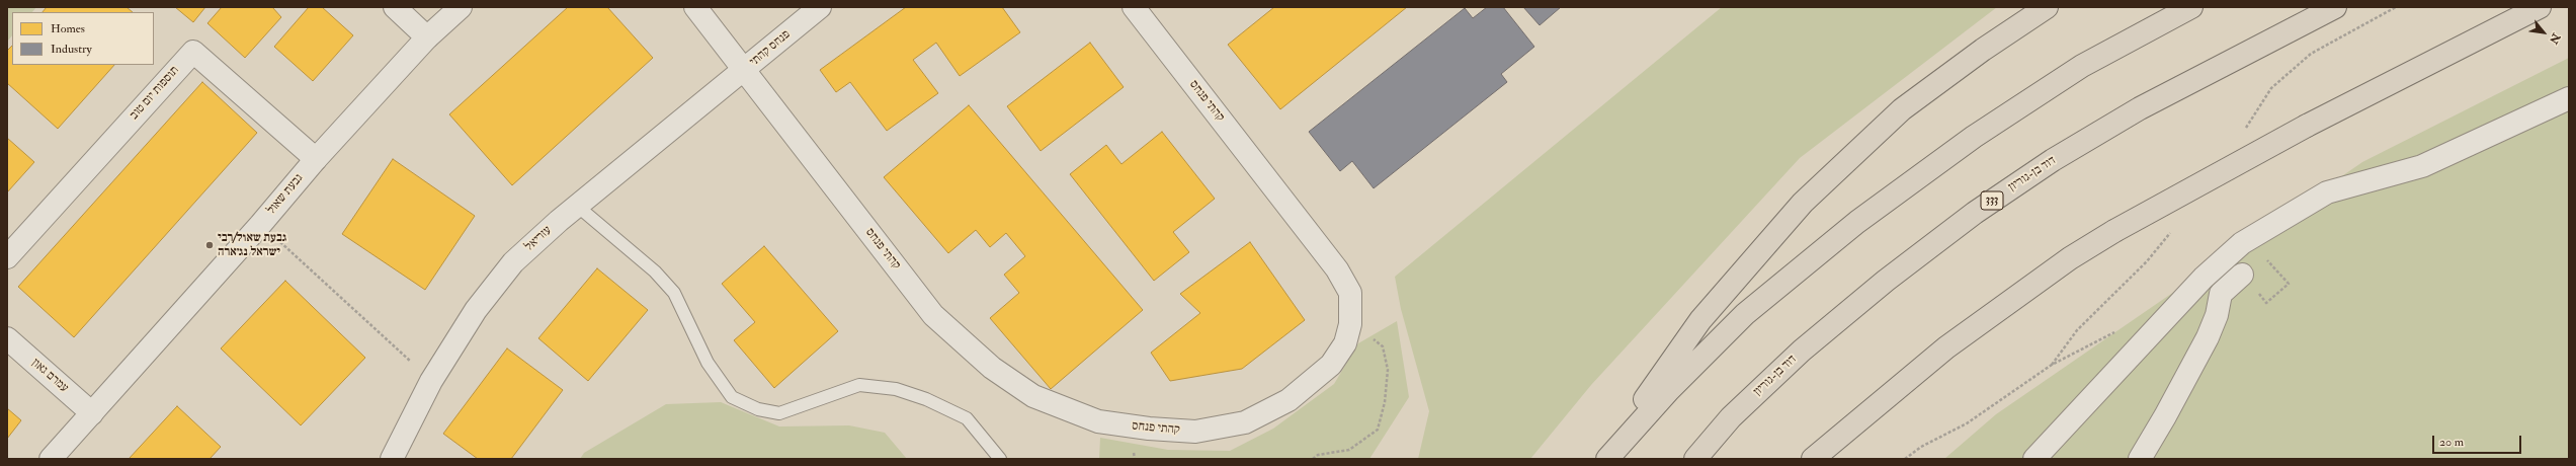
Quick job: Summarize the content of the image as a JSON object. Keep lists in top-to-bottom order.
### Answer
{
  "streets": {
    "main road": ["דוד בן-גוריון", "333"],
    "street": [
      "פנחס קהתי",
      "תוספות יום טוב",
      "קהתי פנחס",
      "גבעת שאול",
      "עזריאל",
      "עמרם גאון"
    ]
  },
  "crossings": [
    ["פנחס קהתי", "קהתי פנחס"],
    ["פנחס קהתי", "עזריאל"],
    ["תוספות יום טוב", "גבעת שאול"],
    ["קהתי פנחס", "עזריאל"],
    ["גבעת שאול", "עמרם גאון"]
  ],
  "places": ["גבעת שאול/רבי ישראל נג׳ארה"],
  "legend": ["Homes", "Industry"],
  "scale_bar": "20 m",
  "north": "bottom right"
}
